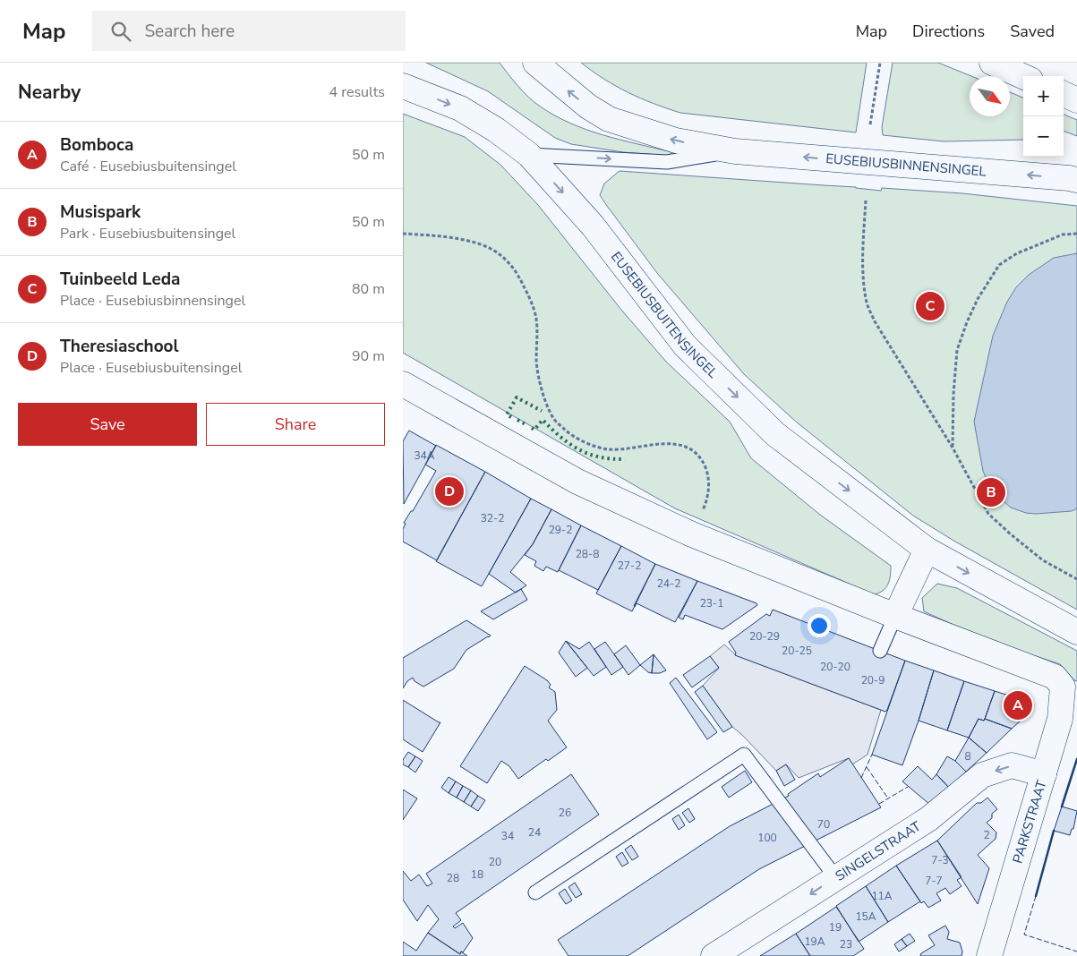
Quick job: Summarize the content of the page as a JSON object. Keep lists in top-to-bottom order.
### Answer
{
  "streets": {
    "street": [
      "EUSEBIUSBINNENSINGEL",
      "EUSEBIUSBUITENSINGEL",
      "PARKSTRAAT",
      "SINGELSTRAAT"
    ]
  },
  "crossings": [
    ["EUSEBIUSBINNENSINGEL", "EUSEBIUSBUITENSINGEL"],
    ["PARKSTRAAT", "SINGELSTRAAT"]
  ],
  "one_way": ["SINGELSTRAAT"],
  "house_numbers": [
    "34A",
    "32-2",
    "29-2",
    "28-8",
    "27-2",
    "24-2",
    "23-1",
    "20-29",
    "20-25",
    "20-20",
    "20-9",
    "8",
    "26",
    "70",
    "24",
    "2",
    "34",
    "100",
    "7-3",
    "20",
    "18",
    "28",
    "7-7",
    "11A",
    "15A",
    "19",
    "19A",
    "23"
  ],
  "north": "bottom right",
  "page": {
    "header": "Map",
    "search": "Search here",
    "nav": ["Map", "Directions", "Saved"],
    "heading": ["Nearby", "4 results"],
    "map_buttons": ["+", "−"],
    "list": [
      {
        "mark": "A",
        "name": "Bomboca",
        "note": "Café · Eusebiusbuitensingel",
        "value": "50 m"
      },
      {
        "mark": "B",
        "name": "Musispark",
        "note": "Park · Eusebiusbuitensingel",
        "value": "50 m"
      },
      {
        "mark": "C",
        "name": "Tuinbeeld Leda",
        "note": "Place · Eusebiusbinnensingel",
        "value": "80 m"
      },
      {
        "mark": "D",
        "name": "Theresiaschool",
        "note": "Place · Eusebiusbuitensingel",
        "value": "90 m"
      }
    ],
    "pins": [
      "C",
      "D",
      "B",
      "A"
    ],
    "buttons": ["Save", "Share"]
  }
}
